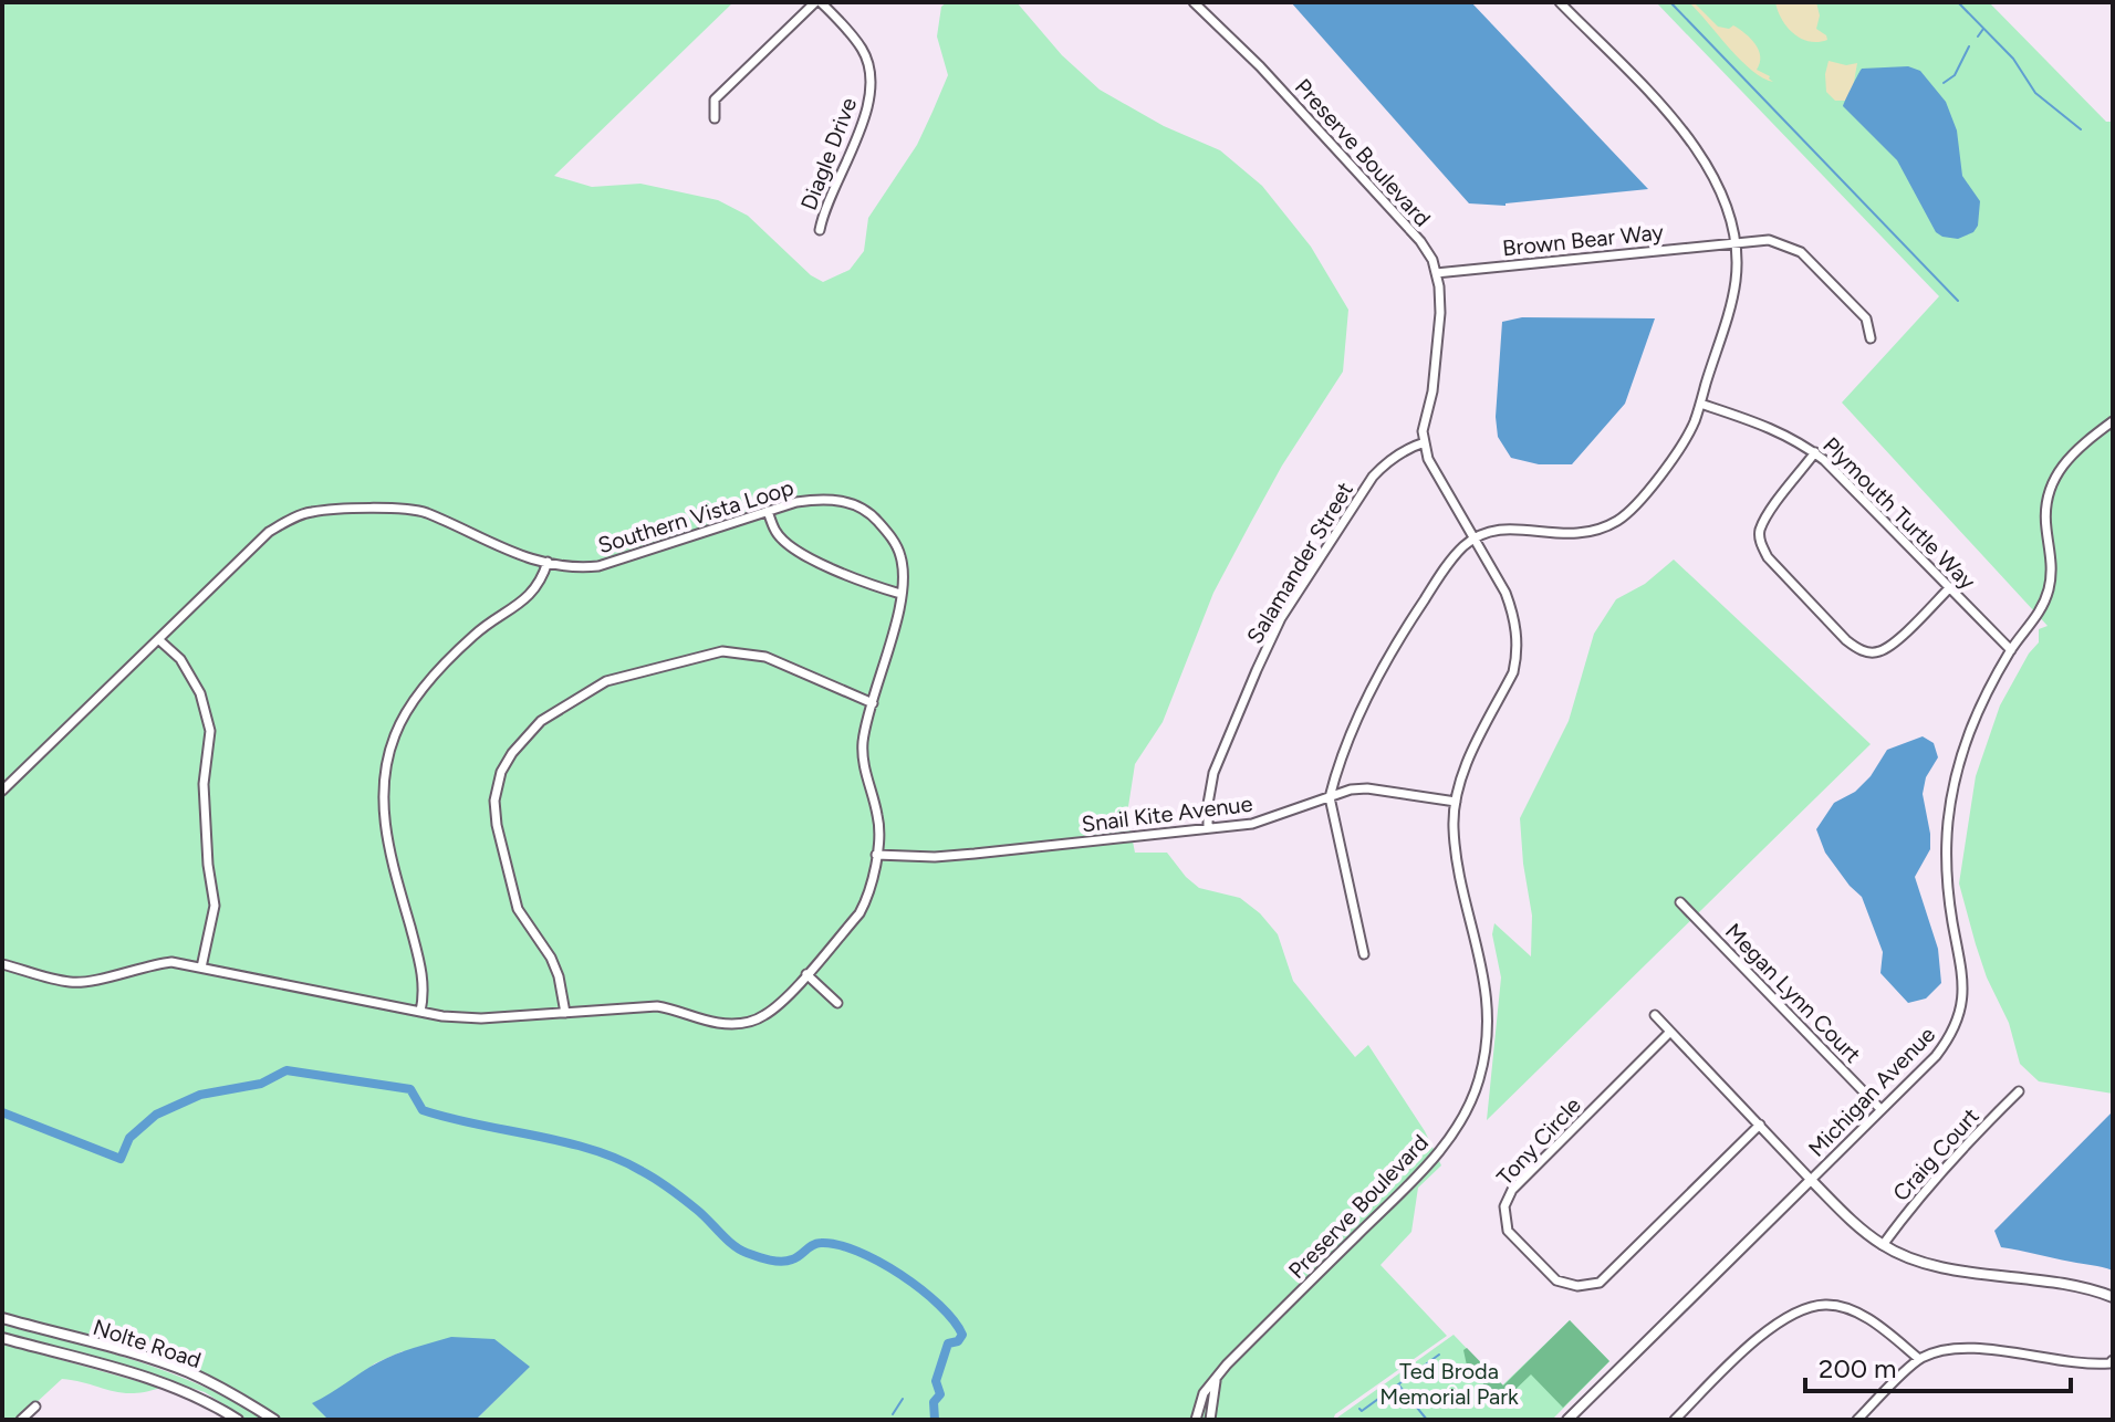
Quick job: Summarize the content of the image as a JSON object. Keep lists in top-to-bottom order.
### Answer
{
  "streets": {
    "street": [
      "Preserve Boulevard",
      "Diagle Drive",
      "Brown Bear Way",
      "Plymouth Turtle Way",
      "Southern Vista Loop",
      "Salamander Street",
      "Snail Kite Avenue",
      "Megan Lynn Court",
      "Michigan Avenue",
      "Tony Circle",
      "Craig Court",
      "Nolte Road"
    ]
  },
  "crossings": [
    ["Preserve Boulevard", "Brown Bear Way"],
    ["Preserve Boulevard", "Salamander Street"],
    ["Preserve Boulevard", "Snail Kite Avenue"],
    ["Plymouth Turtle Way", "Michigan Avenue"],
    ["Southern Vista Loop", "Snail Kite Avenue"],
    ["Salamander Street", "Snail Kite Avenue"],
    ["Megan Lynn Court", "Michigan Avenue"]
  ],
  "parks": ["Ted Broda Memorial Park"],
  "scale_bar": "200 m"
}
